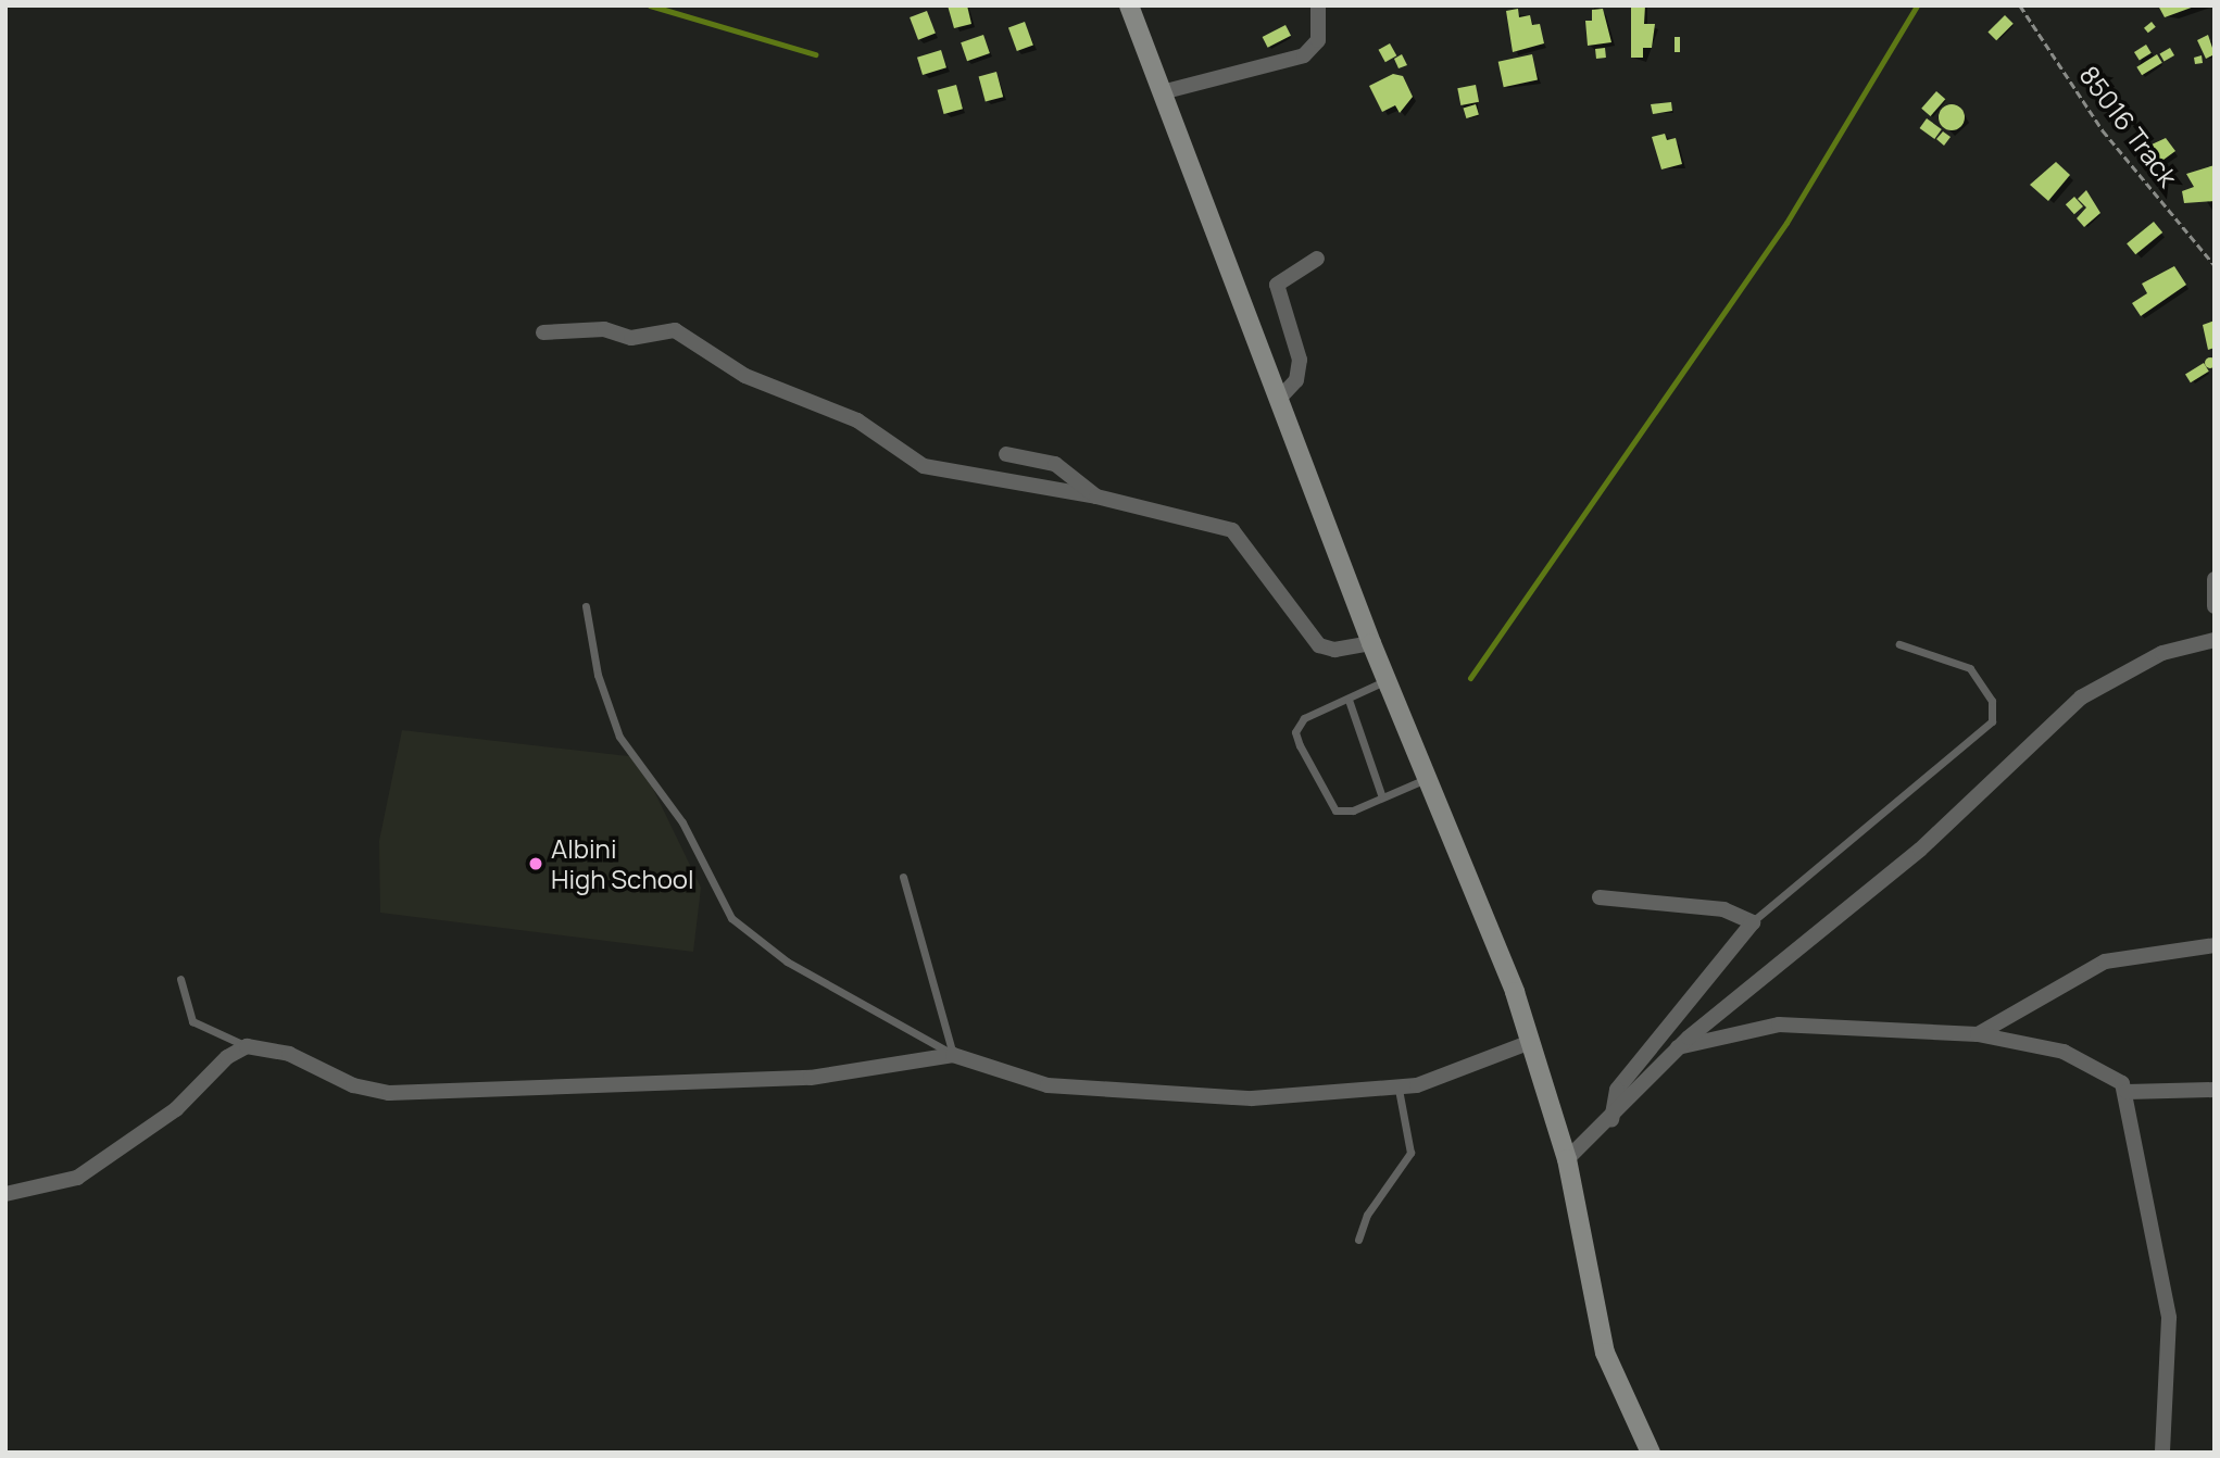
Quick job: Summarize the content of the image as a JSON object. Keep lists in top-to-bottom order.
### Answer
{
  "streets": {
    "path": ["85016 Track"]
  },
  "places": ["Albini High School"]
}
